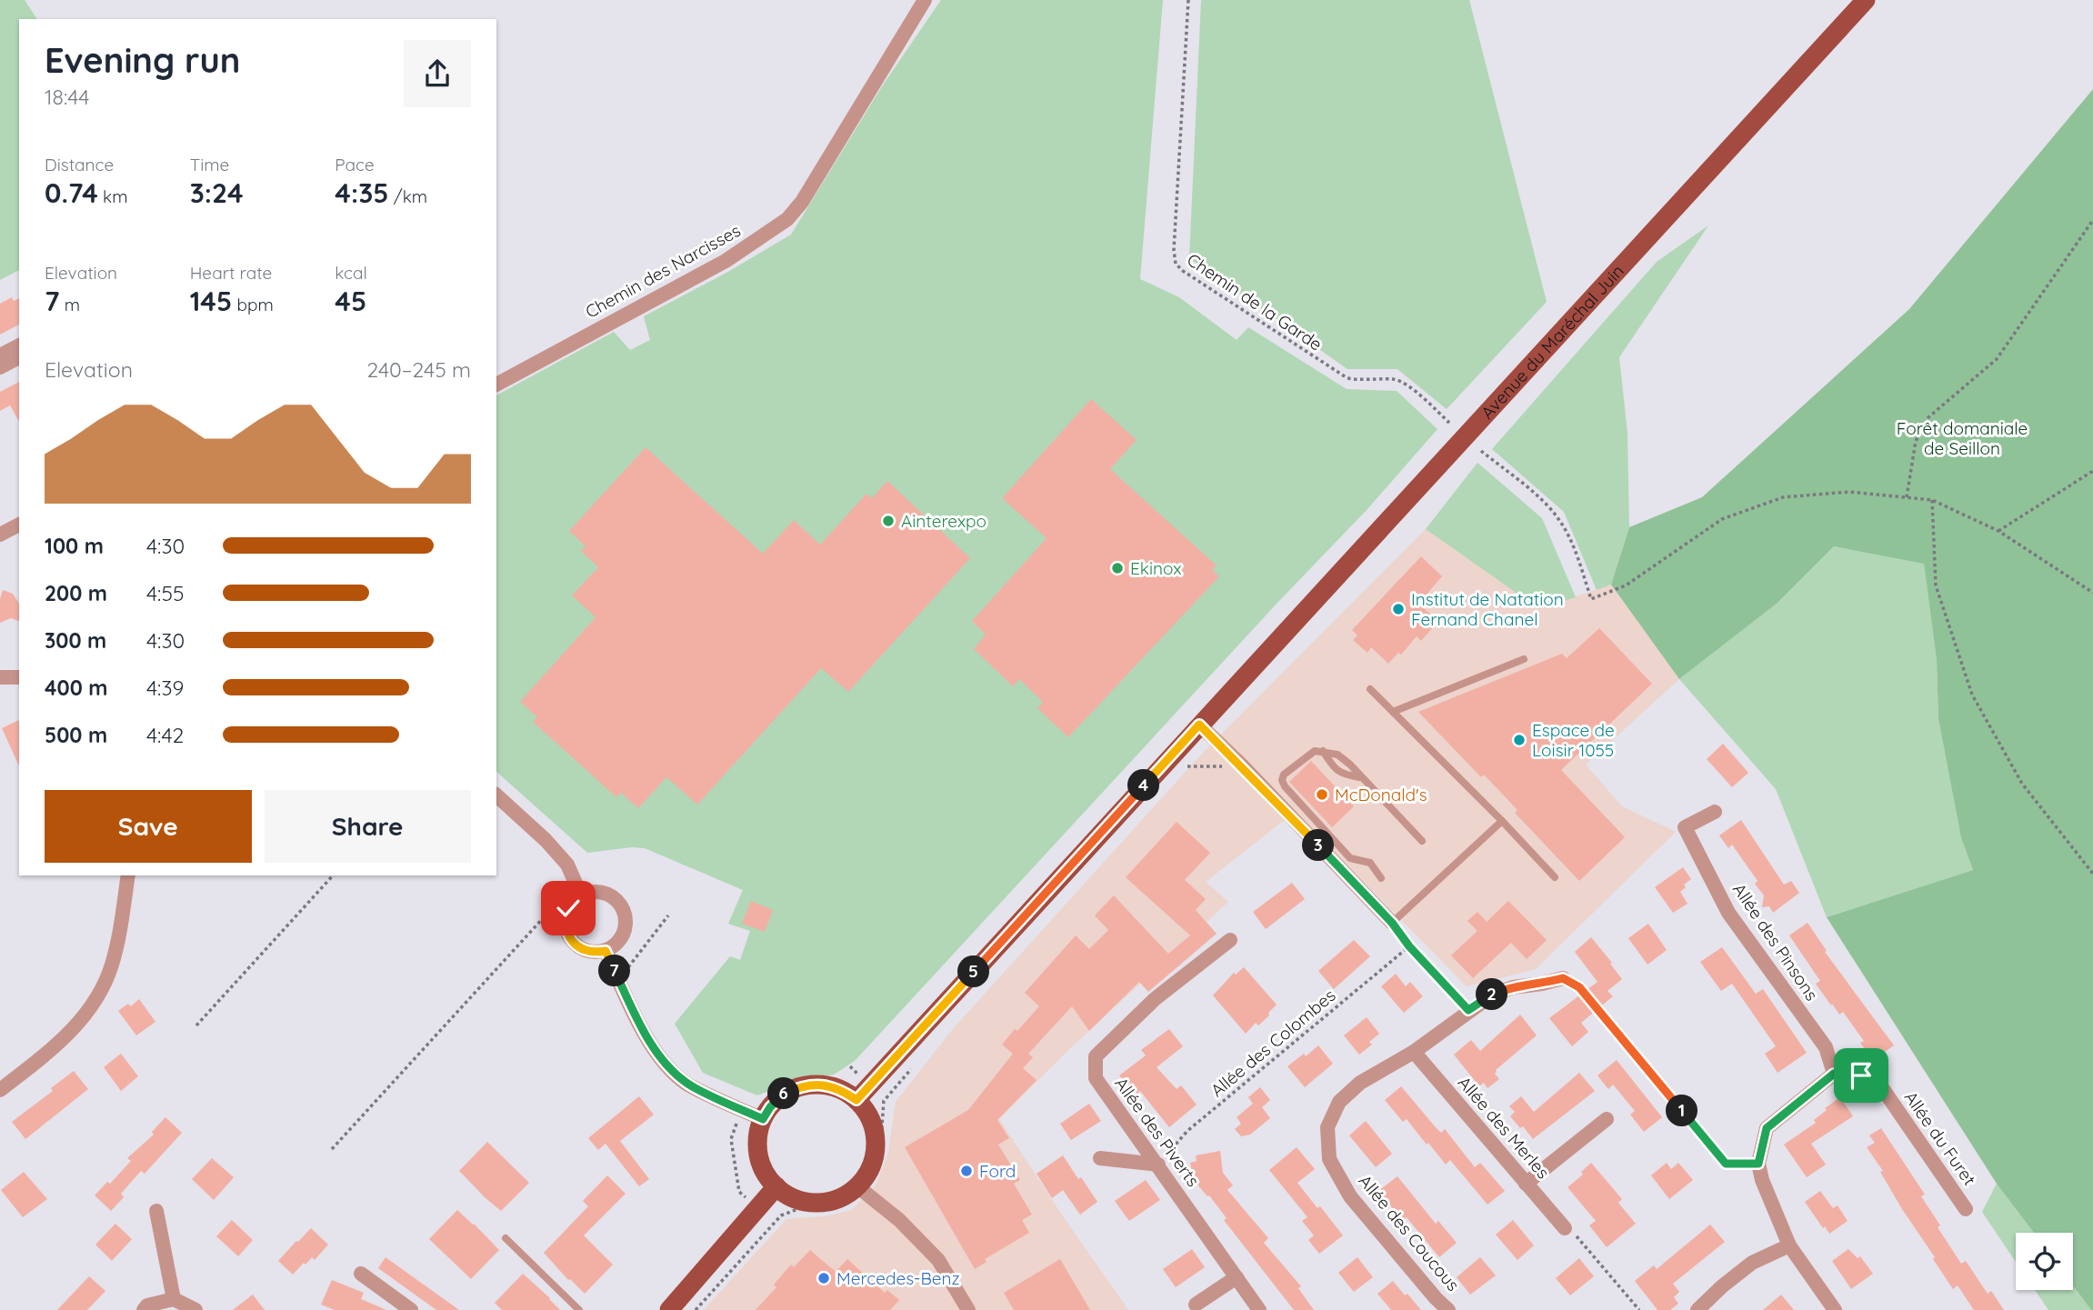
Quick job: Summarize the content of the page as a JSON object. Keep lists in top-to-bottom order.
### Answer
{
  "streets": {
    "main road": ["Avenue du Maréchal Juin"],
    "street": [
      "Chemin des Narcisses",
      "Allée des Pinsons",
      "Allée des Merles",
      "Allée des Piverts",
      "Allée du Furet",
      "Allée des Coucous"
    ],
    "path": ["Chemin de la Garde", "Allée des Colombes"]
  },
  "crossings": [
    ["Allée des Pinsons", "Allée du Furet"],
    ["Allée des Colombes", "Allée des Piverts"],
    ["Allée des Merles", "Allée des Coucous"]
  ],
  "parks": ["Forêt domaniale de Seillon"],
  "places": [
    "Ainterexpo",
    "Ekinox",
    "Institut de Natation Fernand Chanel",
    "Espace de Loisir 1055",
    "McDonald's",
    "Ford",
    "Mercedes-Benz"
  ],
  "page": {
    "heading": ["Evening run", "18:44"],
    "stats": [
      ["Distance", "0.74 km"],
      ["Time", "3:24"],
      ["Pace", "4:35 /km"],
      ["Elevation", "7 m"],
      ["Heart rate", "145 bpm"],
      ["kcal", "45"]
    ],
    "chart": ["Elevation", "240–245 m"],
    "list": [
      {
        "name": "100 m",
        "note": "4:30"
      },
      {
        "name": "200 m",
        "note": "4:55"
      },
      {
        "name": "300 m",
        "note": "4:30"
      },
      {
        "name": "400 m",
        "note": "4:39"
      },
      {
        "name": "500 m",
        "note": "4:42"
      }
    ],
    "pins": [
      "4",
      "3",
      "7",
      "5",
      "2",
      "6",
      "1"
    ],
    "buttons": ["Save", "Share"]
  }
}
